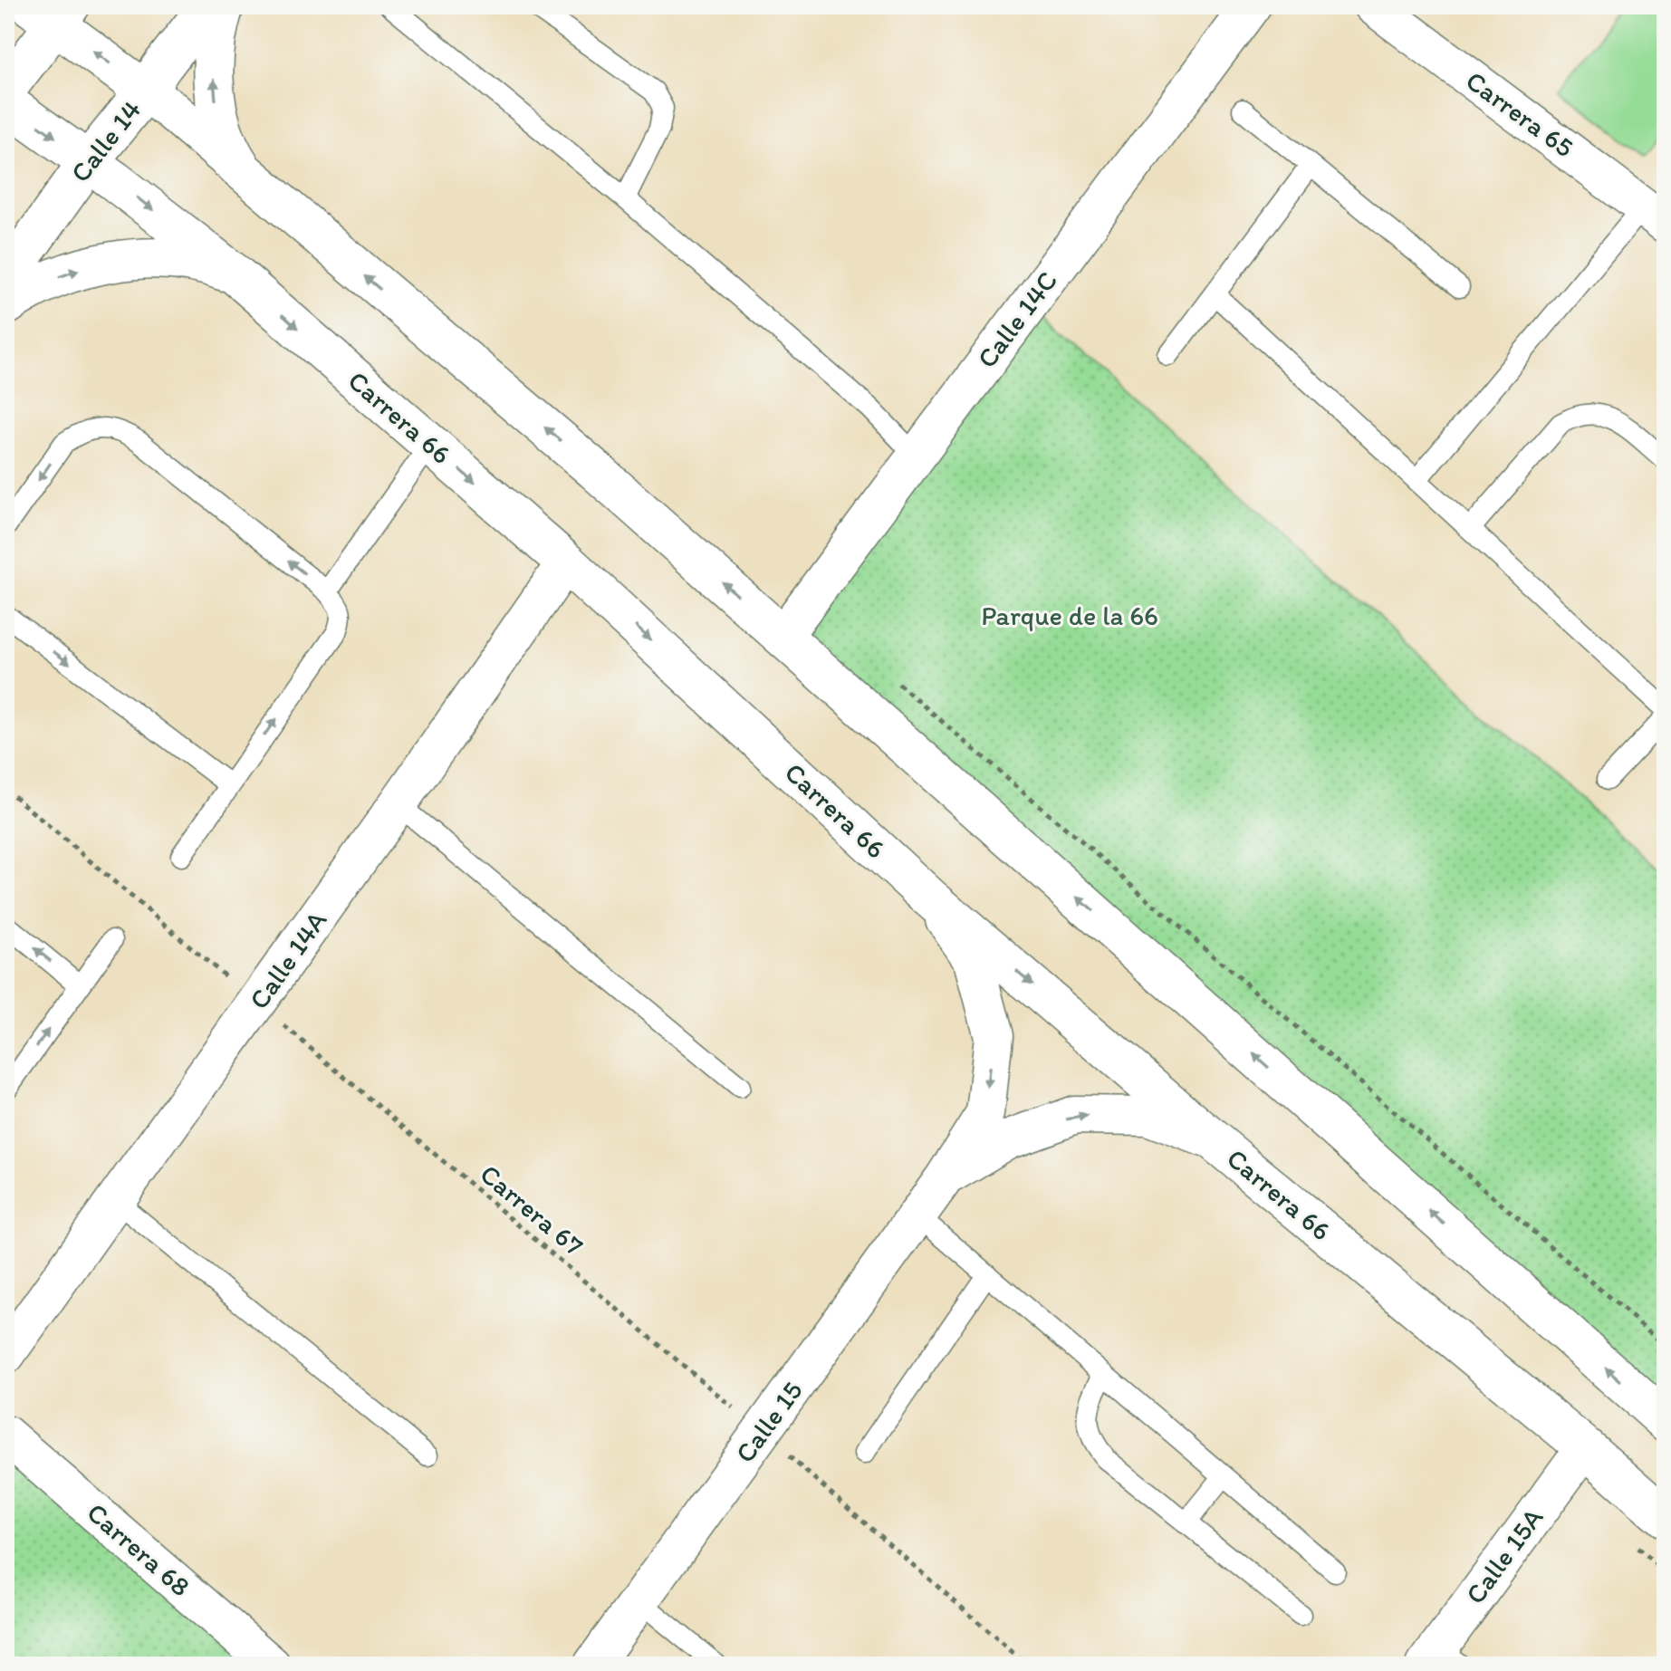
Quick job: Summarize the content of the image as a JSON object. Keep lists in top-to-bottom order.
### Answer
{
  "streets": {
    "main road": ["Calle 14", "Carrera 66"],
    "street": [
      "Carrera 65",
      "Calle 14C",
      "Calle 14A",
      "Calle 15",
      "Carrera 68",
      "Calle 15A"
    ],
    "path": ["Carrera 67"]
  },
  "crossings": [
    ["Calle 14", "Carrera 66"],
    ["Carrera 66", "Calle 14A"],
    ["Carrera 66", "Calle 15"],
    ["Carrera 66", "Calle 15A"],
    ["Calle 14A", "Carrera 67"],
    ["Carrera 67", "Calle 15"]
  ],
  "parks": ["Parque de la 66"]
}
